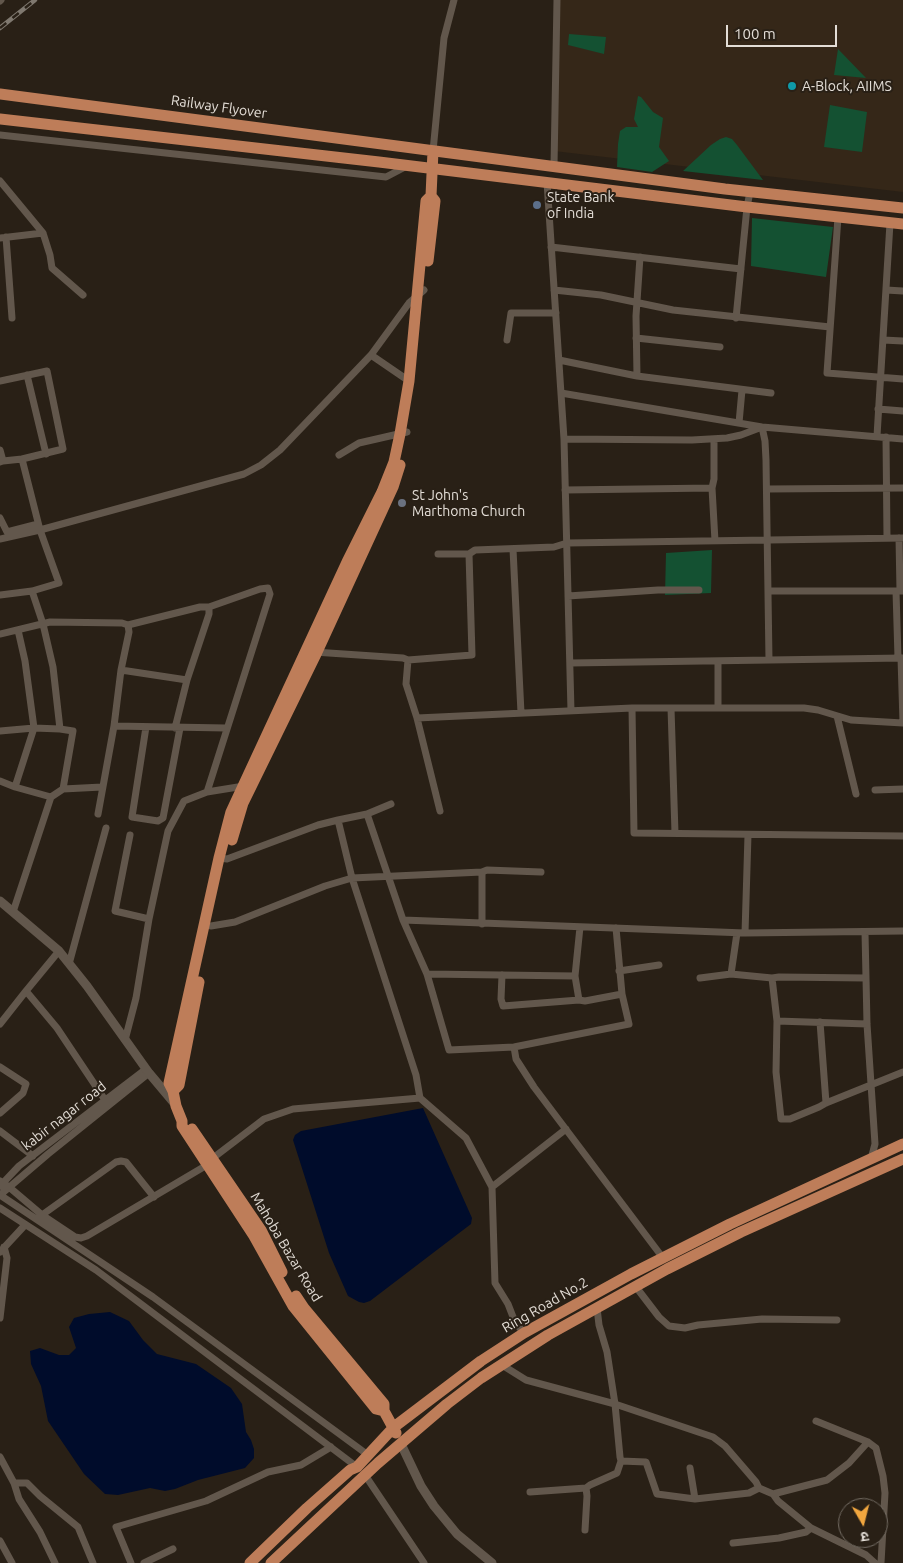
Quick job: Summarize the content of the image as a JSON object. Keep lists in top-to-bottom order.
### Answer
{
  "streets": {
    "main road": ["Railway Flyover", "Mahoba Bazar Road", "Ring Road No.2"],
    "street": ["kabir nagar road"]
  },
  "crossings": [
    ["kabir nagar road", "Mahoba Bazar Road"],
    ["Mahoba Bazar Road", "Ring Road No.2"]
  ],
  "places": ["A-Block, AIIMS", "State Bank of India", "St John's Marthoma Church"],
  "scale_bar": "100 m",
  "north": "bottom"
}
